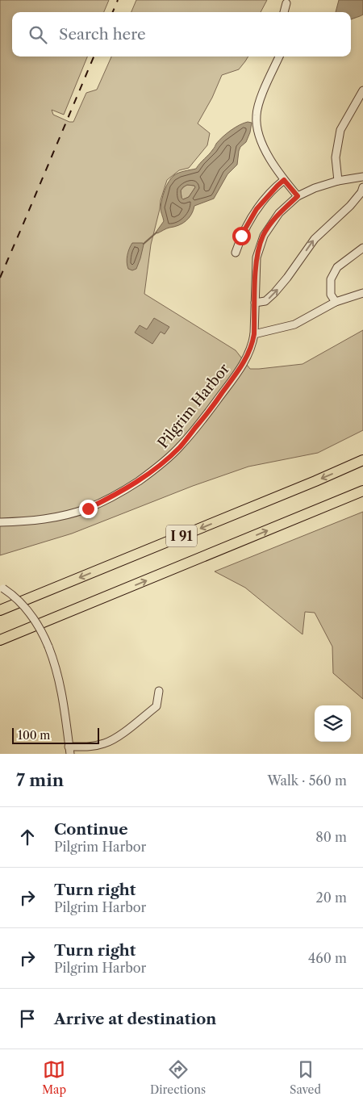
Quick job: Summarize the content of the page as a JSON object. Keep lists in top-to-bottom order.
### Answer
{
  "streets": {
    "highway": ["I 91"],
    "street": ["Pilgrim Harbor"]
  },
  "scale_bar": "100 m",
  "page": {
    "search": "Search here",
    "scale": "100 m",
    "heading": ["7 min", "Walk · 560 m"],
    "list": [
      ["Continue", "Pilgrim Harbor", "80 m"],
      ["Turn right", "Pilgrim Harbor", "20 m"],
      ["Turn right", "Pilgrim Harbor", "460 m"],
      "Arrive at destination"
    ],
    "nav": ["Map", "Directions", "Saved"]
  }
}
